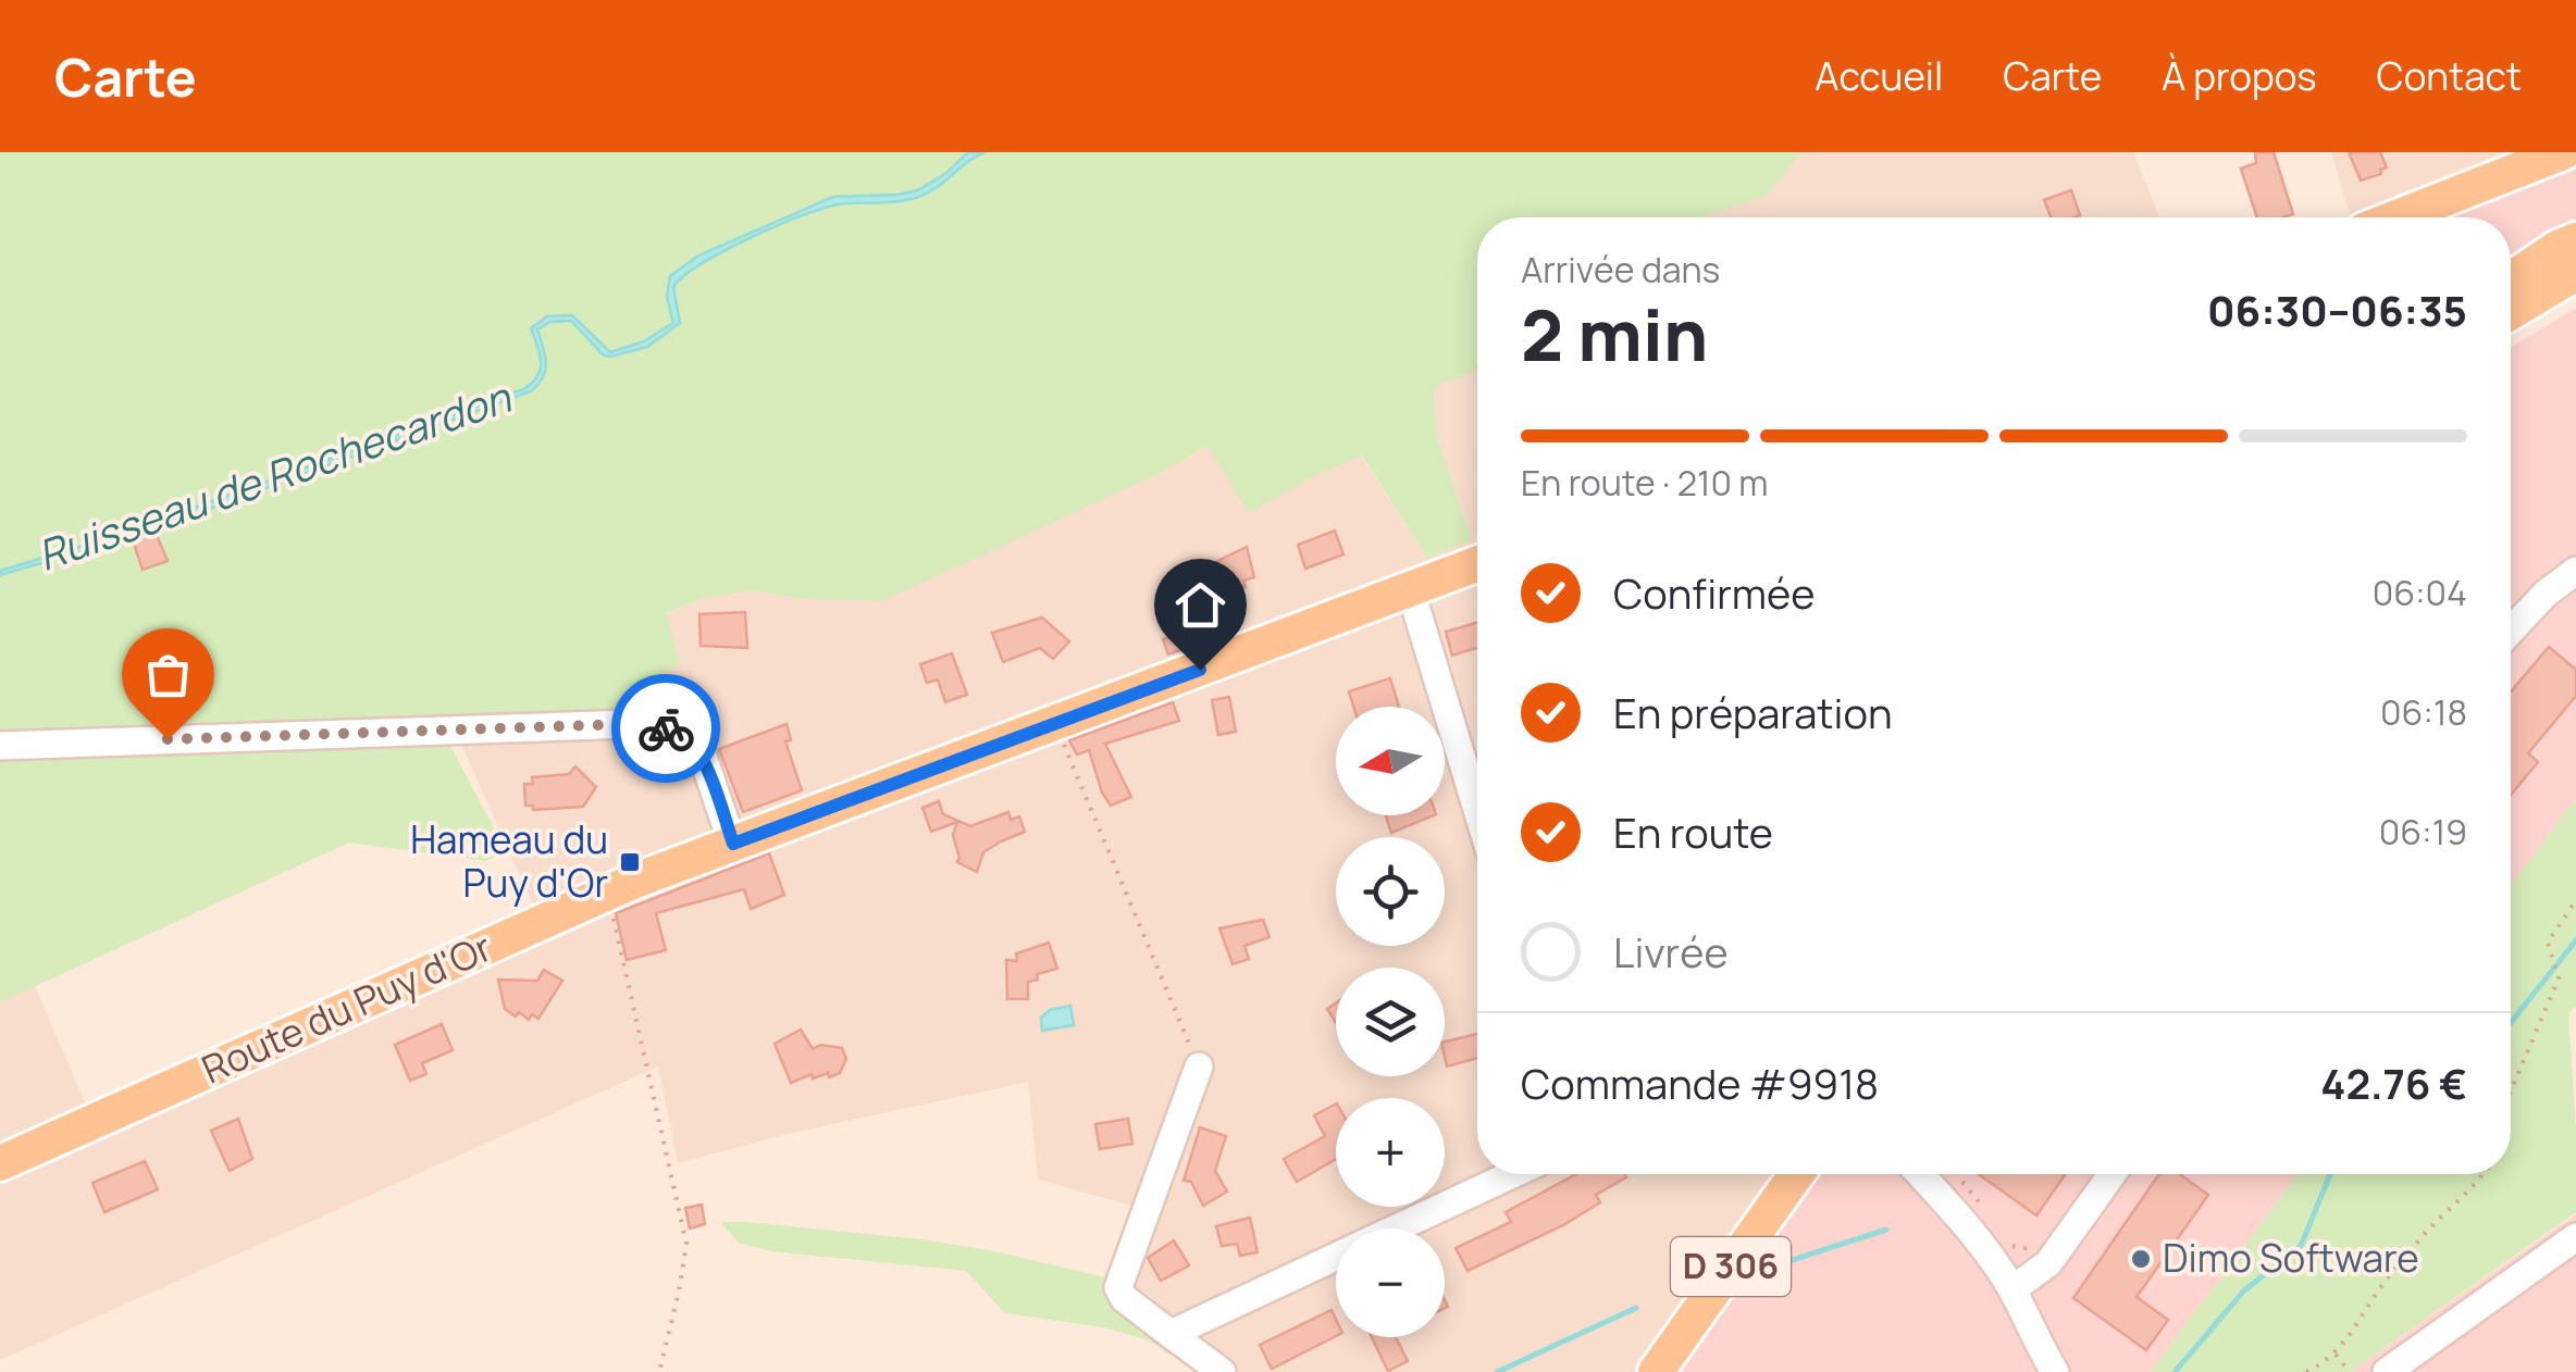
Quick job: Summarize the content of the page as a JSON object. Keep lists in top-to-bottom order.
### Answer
{
  "streets": {
    "main road": ["Route du Puy d'Or", "D 306"]
  },
  "water": ["Ruisseau de Rochecardon"],
  "places": {
    "transit": ["Hameau du Puy d'Or"],
    "other": ["Dimo Software"]
  },
  "north": "left",
  "page": {
    "header": "Carte",
    "nav": [
      "Accueil",
      "Carte",
      "À propos",
      "Contact"
    ],
    "heading": ["2 min", "Arrivée dans", "06:30–06:35"],
    "panel": ["Commande #9918", "42.76 €"],
    "bar": "En route · 210 m",
    "list": [
      ["Confirmée", "06:04"],
      ["En préparation", "06:18"],
      ["En route", "06:19"],
      "Livrée"
    ],
    "map_buttons": ["+", "−"]
  }
}
